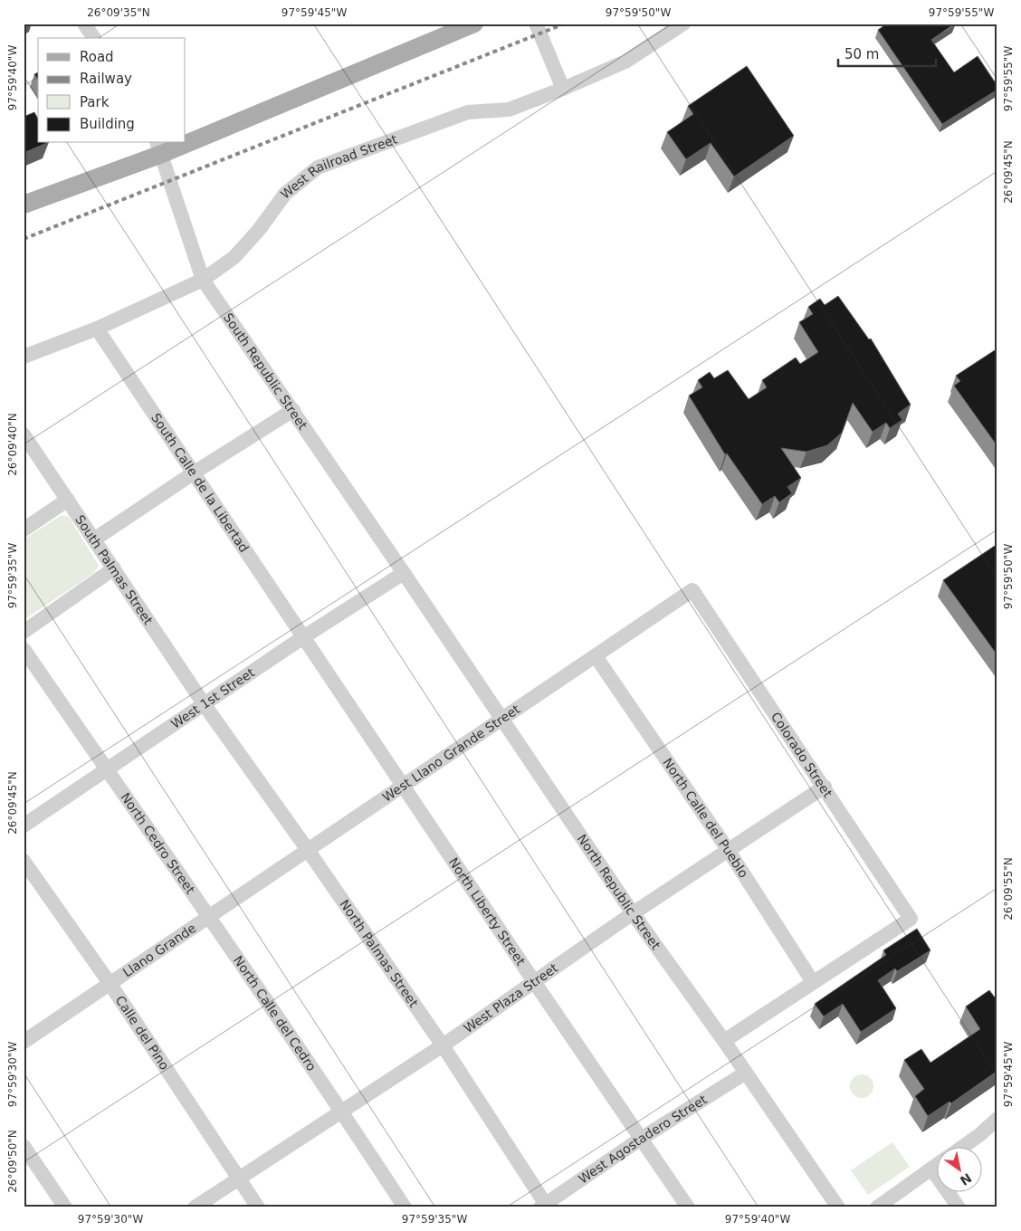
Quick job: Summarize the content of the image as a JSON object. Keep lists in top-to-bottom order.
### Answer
{
  "streets": {
    "street": [
      "West Railroad Street",
      "South Republic Street",
      "South Calle de la Libertad",
      "South Palmas Street",
      "West 1st Street",
      "West Llano Grande Street",
      "Colorado Street",
      "North Calle del Pueblo",
      "North Cedro Street",
      "North Republic Street",
      "North Liberty Street",
      "Llano Grande",
      "North Palmas Street",
      "West Plaza Street",
      "North Calle del Cedro",
      "Calle del Pino",
      "West Agostadero Street"
    ]
  },
  "crossings": [
    ["West Railroad Street", "South Republic Street"],
    ["West Railroad Street", "South Calle de la Libertad"],
    ["South Republic Street", "West 1st Street"],
    ["South Republic Street", "North Republic Street"],
    ["South Calle de la Libertad", "West 1st Street"],
    ["South Calle de la Libertad", "North Liberty Street"],
    ["South Palmas Street", "West 1st Street"],
    ["South Palmas Street", "North Palmas Street"],
    ["West 1st Street", "North Cedro Street"],
    ["West 1st Street", "North Republic Street"],
    ["West 1st Street", "North Liberty Street"],
    ["West 1st Street", "North Palmas Street"],
    ["West Llano Grande Street", "Colorado Street"],
    ["West Llano Grande Street", "North Calle del Pueblo"],
    ["West Llano Grande Street", "North Cedro Street"],
    ["West Llano Grande Street", "North Republic Street"],
    ["West Llano Grande Street", "North Liberty Street"],
    ["West Llano Grande Street", "Llano Grande"],
    ["West Llano Grande Street", "North Palmas Street"],
    ["West Llano Grande Street", "North Calle del Cedro"],
    ["Colorado Street", "North Calle del Pueblo"],
    ["Colorado Street", "West Plaza Street"],
    ["North Calle del Pueblo", "West Plaza Street"],
    ["North Cedro Street", "Llano Grande"],
    ["North Cedro Street", "North Calle del Cedro"],
    ["North Republic Street", "West Plaza Street"],
    ["North Republic Street", "West Agostadero Street"],
    ["North Liberty Street", "West Plaza Street"],
    ["North Liberty Street", "West Agostadero Street"],
    ["Llano Grande", "North Calle del Cedro"],
    ["Llano Grande", "Calle del Pino"],
    ["North Palmas Street", "West Plaza Street"],
    ["North Palmas Street", "West Agostadero Street"],
    ["West Plaza Street", "North Calle del Cedro"],
    ["West Plaza Street", "Calle del Pino"]
  ],
  "legend": [
    "Road",
    "Railway",
    "Park",
    "Building"
  ],
  "scale_bar": "50 m",
  "north": "bottom right",
  "coordinates": [
    "26°09'35\"N",
    "97°59'45\"W",
    "97°59'50\"W",
    "97°59'55\"W",
    "97°59'40\"W",
    "26°09'45\"N",
    "26°09'40\"N",
    "97°59'35\"W",
    "26°09'55\"N",
    "97°59'30\"W",
    "26°09'50\"N"
  ]
}
